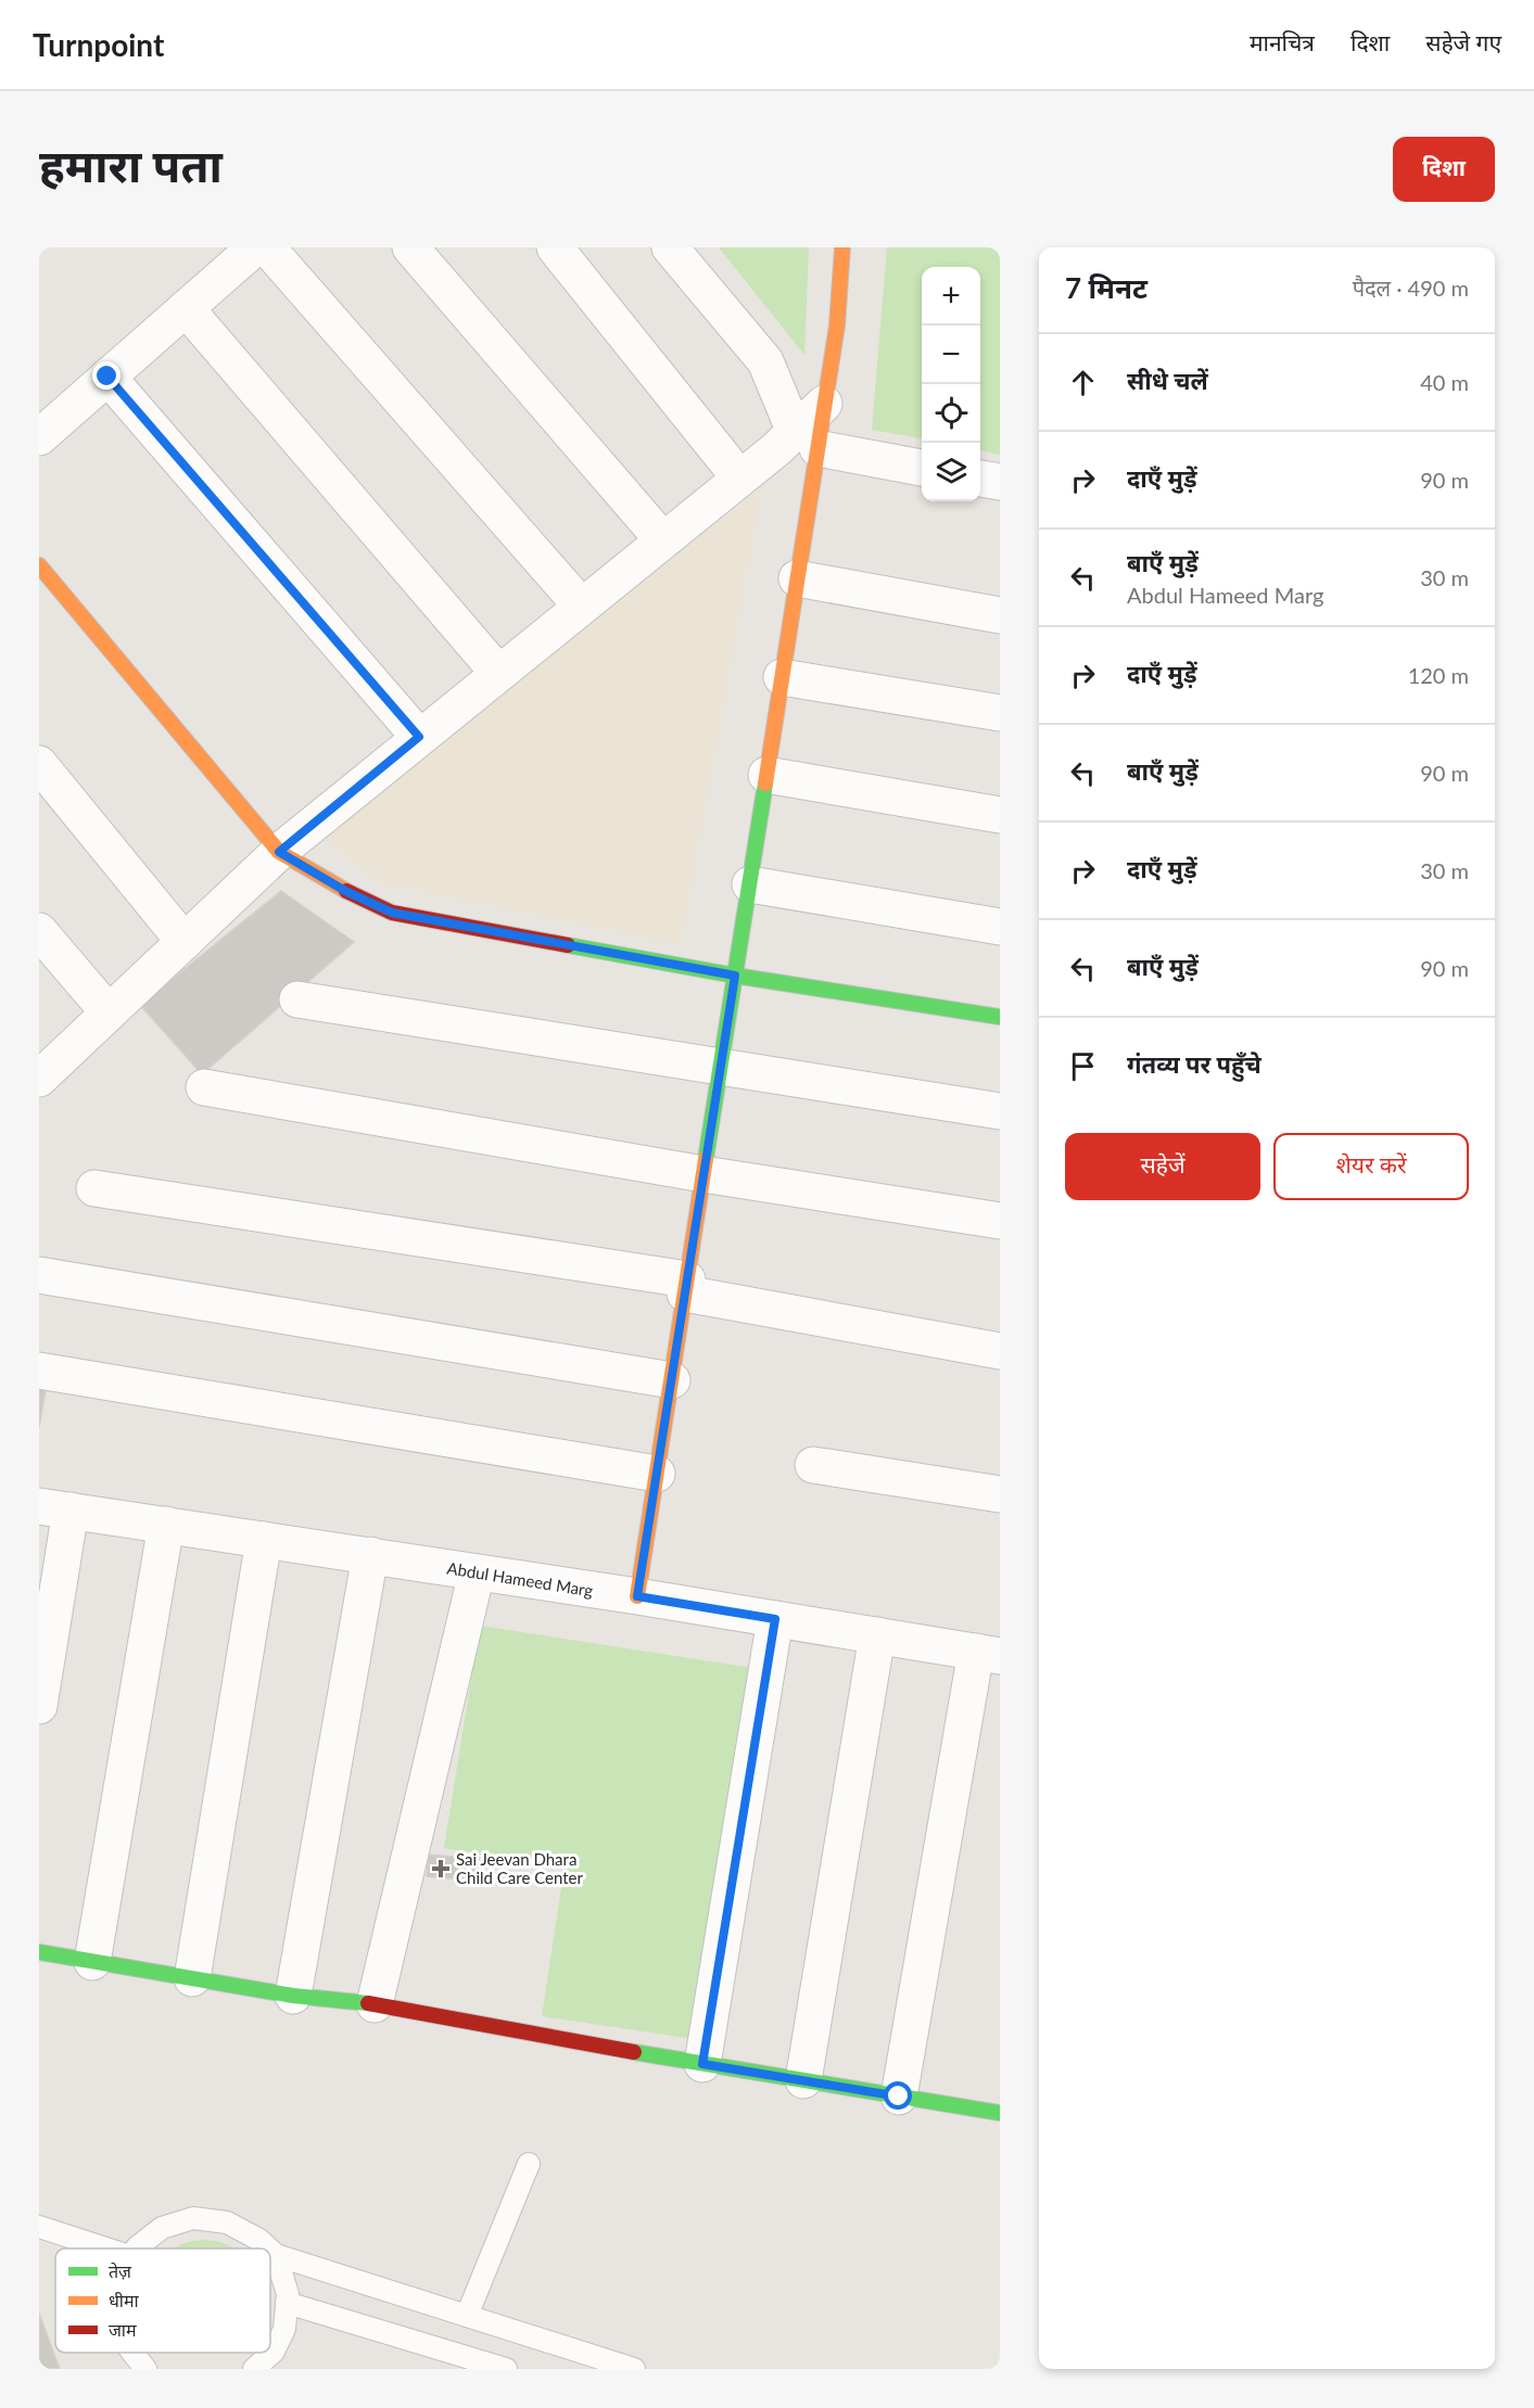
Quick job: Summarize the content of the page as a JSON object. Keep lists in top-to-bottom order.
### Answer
{
  "streets": {
    "street": ["Abdul Hameed Marg"]
  },
  "places": {
    "health": ["Sai Jeevan Dhara Child Care Center"]
  },
  "legend": ["तेज़", "धीमा", "जाम"],
  "page": {
    "header": "Turnpoint",
    "nav": ["मानचित्र", "दिशा", "सहेजे गए"],
    "buttons": [
      "दिशा",
      ["सहेजें", "शेयर करें"]
    ],
    "title": "हमारा पता",
    "heading": ["7 मिनट", "पैदल · 490 m"],
    "map_buttons": ["+", "−"],
    "list": [
      ["सीधे चलें", "40 m"],
      ["दाएँ मुड़ें", "90 m"],
      ["बाएँ मुड़ें", "Abdul Hameed Marg", "30 m"],
      ["दाएँ मुड़ें", "120 m"],
      ["बाएँ मुड़ें", "90 m"],
      ["दाएँ मुड़ें", "30 m"],
      ["बाएँ मुड़ें", "90 m"],
      "गंतव्य पर पहुँचे"
    ]
  }
}
